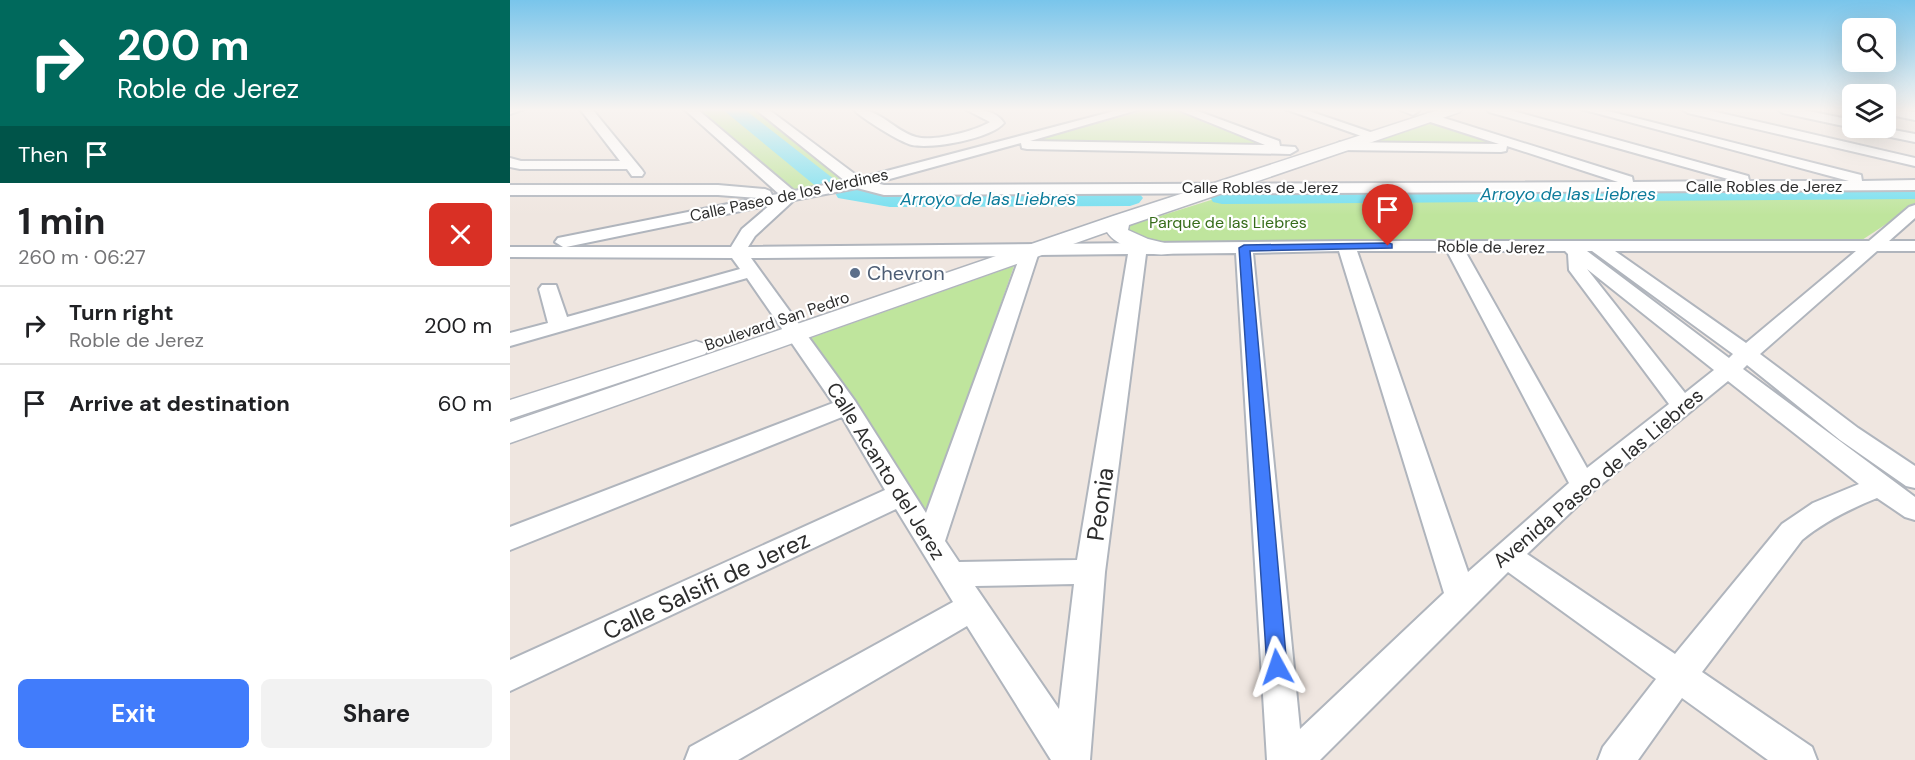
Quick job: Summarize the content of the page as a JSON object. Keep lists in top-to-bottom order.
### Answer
{
  "streets": {
    "street": [
      "Calle Robles de Jerez",
      "Calle Paseo de los Verdines",
      "Roble de Jerez",
      "Boulevard San Pedro",
      "Calle Acanto del Jerez",
      "Avenida Paseo de las Liebres",
      "Peonia",
      "Calle Salsifi de Jerez"
    ]
  },
  "crossings": [
    ["Calle Robles de Jerez", "Calle Paseo de los Verdines"],
    ["Calle Robles de Jerez", "Boulevard San Pedro"],
    ["Calle Paseo de los Verdines", "Roble de Jerez"],
    ["Roble de Jerez", "Boulevard San Pedro"],
    ["Roble de Jerez", "Calle Acanto del Jerez"],
    ["Roble de Jerez", "Avenida Paseo de las Liebres"],
    ["Roble de Jerez", "Peonia"],
    ["Boulevard San Pedro", "Calle Acanto del Jerez"],
    ["Calle Acanto del Jerez", "Peonia"],
    ["Calle Acanto del Jerez", "Calle Salsifi de Jerez"]
  ],
  "water": ["Arroyo de las Liebres"],
  "parks": ["Parque de las Liebres"],
  "places": ["Chevron"],
  "page": {
    "turn": ["200 m", "Roble de Jerez"],
    "then": "Then",
    "heading": ["1 min", "260 m · 06:27"],
    "list": [
      {
        "name": "Turn right",
        "note": "Roble de Jerez",
        "value": "200 m"
      },
      {
        "name": "Arrive at destination",
        "value": "60 m"
      }
    ],
    "buttons": ["Exit", "Share"]
  }
}
